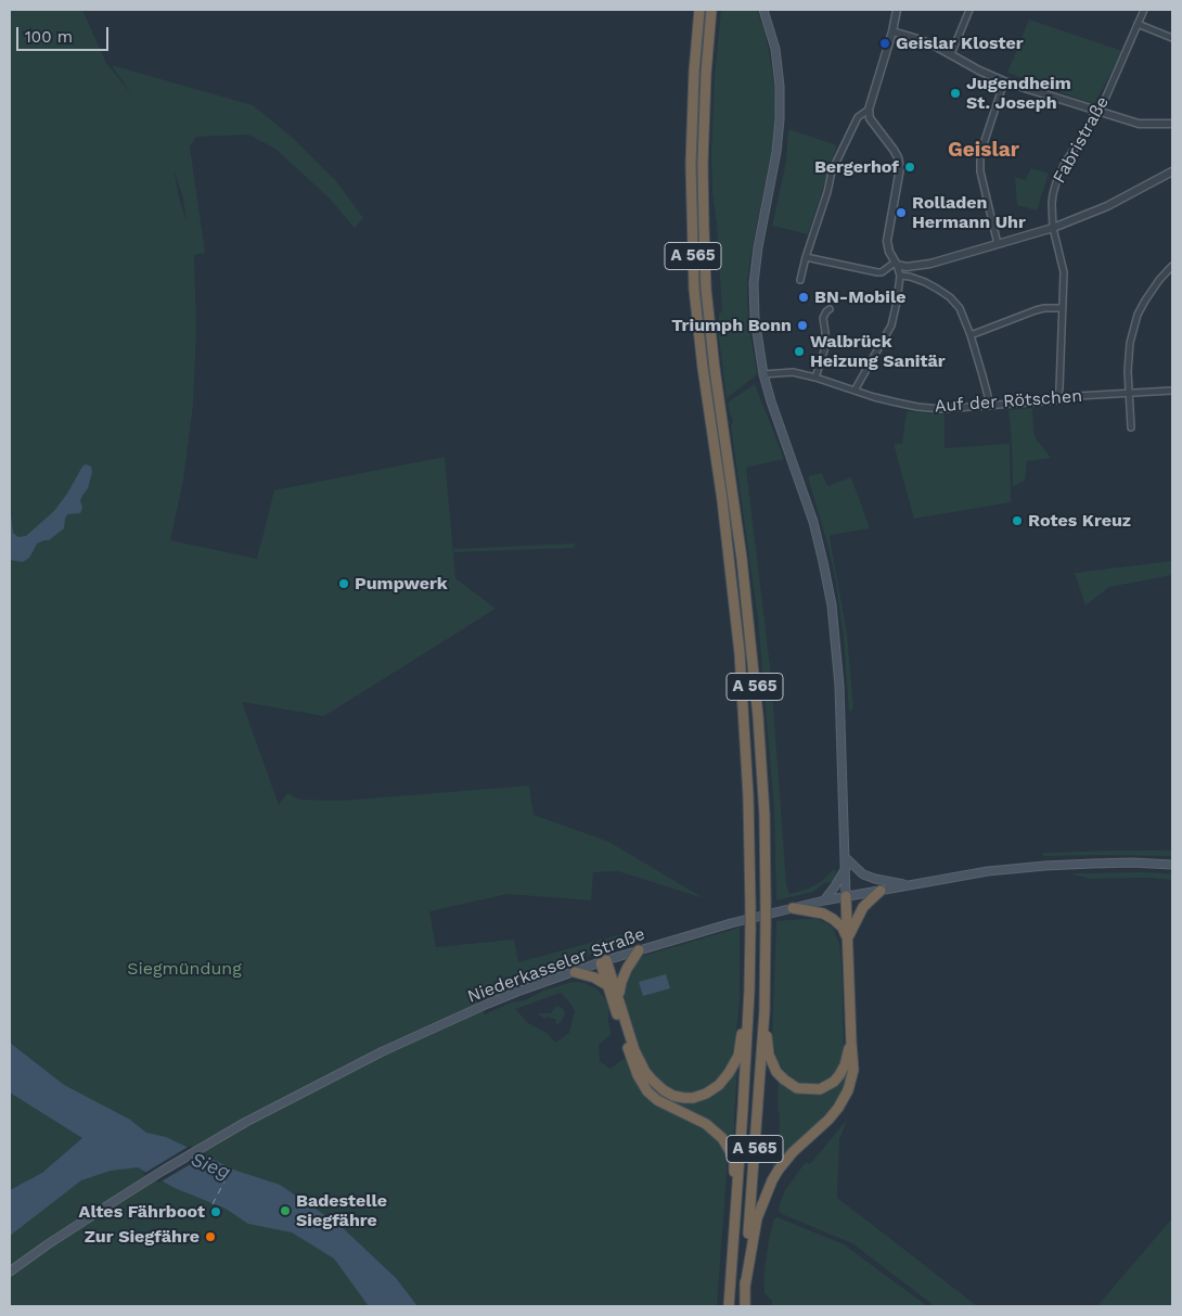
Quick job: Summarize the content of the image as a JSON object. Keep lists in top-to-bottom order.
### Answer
{
  "streets": {
    "highway": ["A 565"],
    "main road": ["Niederkasseler Straße"],
    "street": ["Fabristraße", "Auf der Rötschen"]
  },
  "crossings": [
    ["Fabristraße", "Auf der Rötschen"]
  ],
  "districts": ["Geislar"],
  "water": ["Sieg"],
  "parks": ["Siegmündung"],
  "places": [
    "Geislar Kloster",
    "Jugendheim St. Joseph",
    "Bergerhof",
    "Rolladen Hermann Uhr",
    "BN-Mobile",
    "Triumph Bonn",
    "Walbrück Heizung Sanitär",
    "Rotes Kreuz",
    "Pumpwerk",
    "Badestelle Siegfähre",
    "Altes Fährboot",
    "Zur Siegfähre"
  ],
  "scale_bar": "100 m"
}
